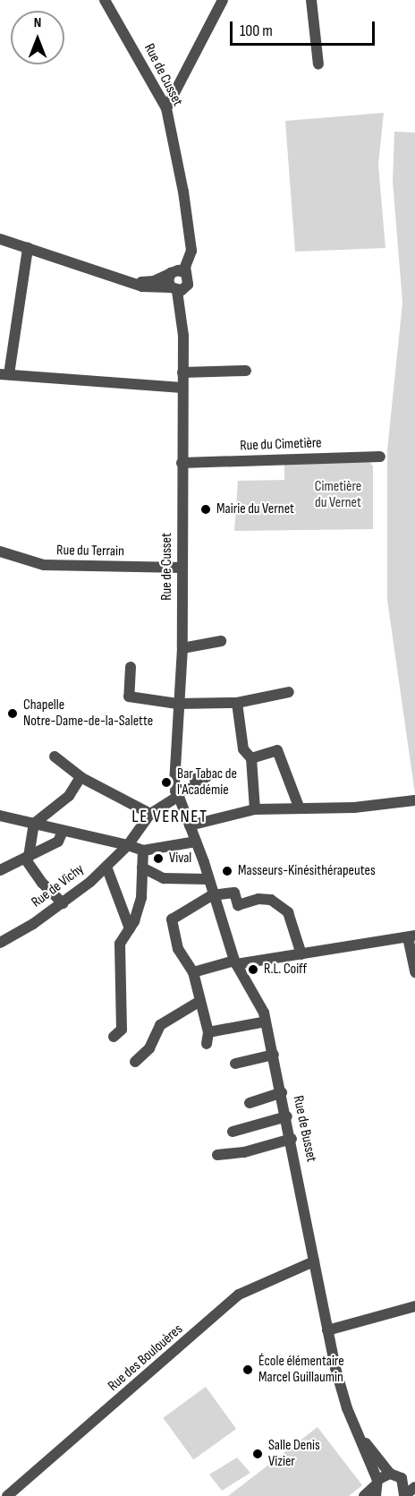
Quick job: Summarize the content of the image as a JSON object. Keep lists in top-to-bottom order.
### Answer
{
  "streets": {
    "street": [
      "Rue de Cusset",
      "Rue du Cimetière",
      "Rue du Terrain",
      "Rue de Vichy",
      "Rue de Busset",
      "Rue des Boulouères"
    ]
  },
  "crossings": [
    ["Rue de Cusset", "Rue du Cimetière"],
    ["Rue de Cusset", "Rue du Terrain"],
    ["Rue de Cusset", "Rue de Busset"],
    ["Rue de Busset", "Rue des Boulouères"]
  ],
  "districts": ["LE VERNET"],
  "parks": ["Cimetière du Vernet"],
  "places": [
    "Mairie du Vernet",
    "Chapelle Notre-Dame-de-la-Salette",
    "Bar Tabac de l'Académie",
    "Vival",
    "Masseurs-Kinésithérapeutes",
    "R.L. Coiff",
    "École élémentaire Marcel Guillaumin",
    "Salle Denis Vizier"
  ],
  "scale_bar": "100 m",
  "north": "top"
}
